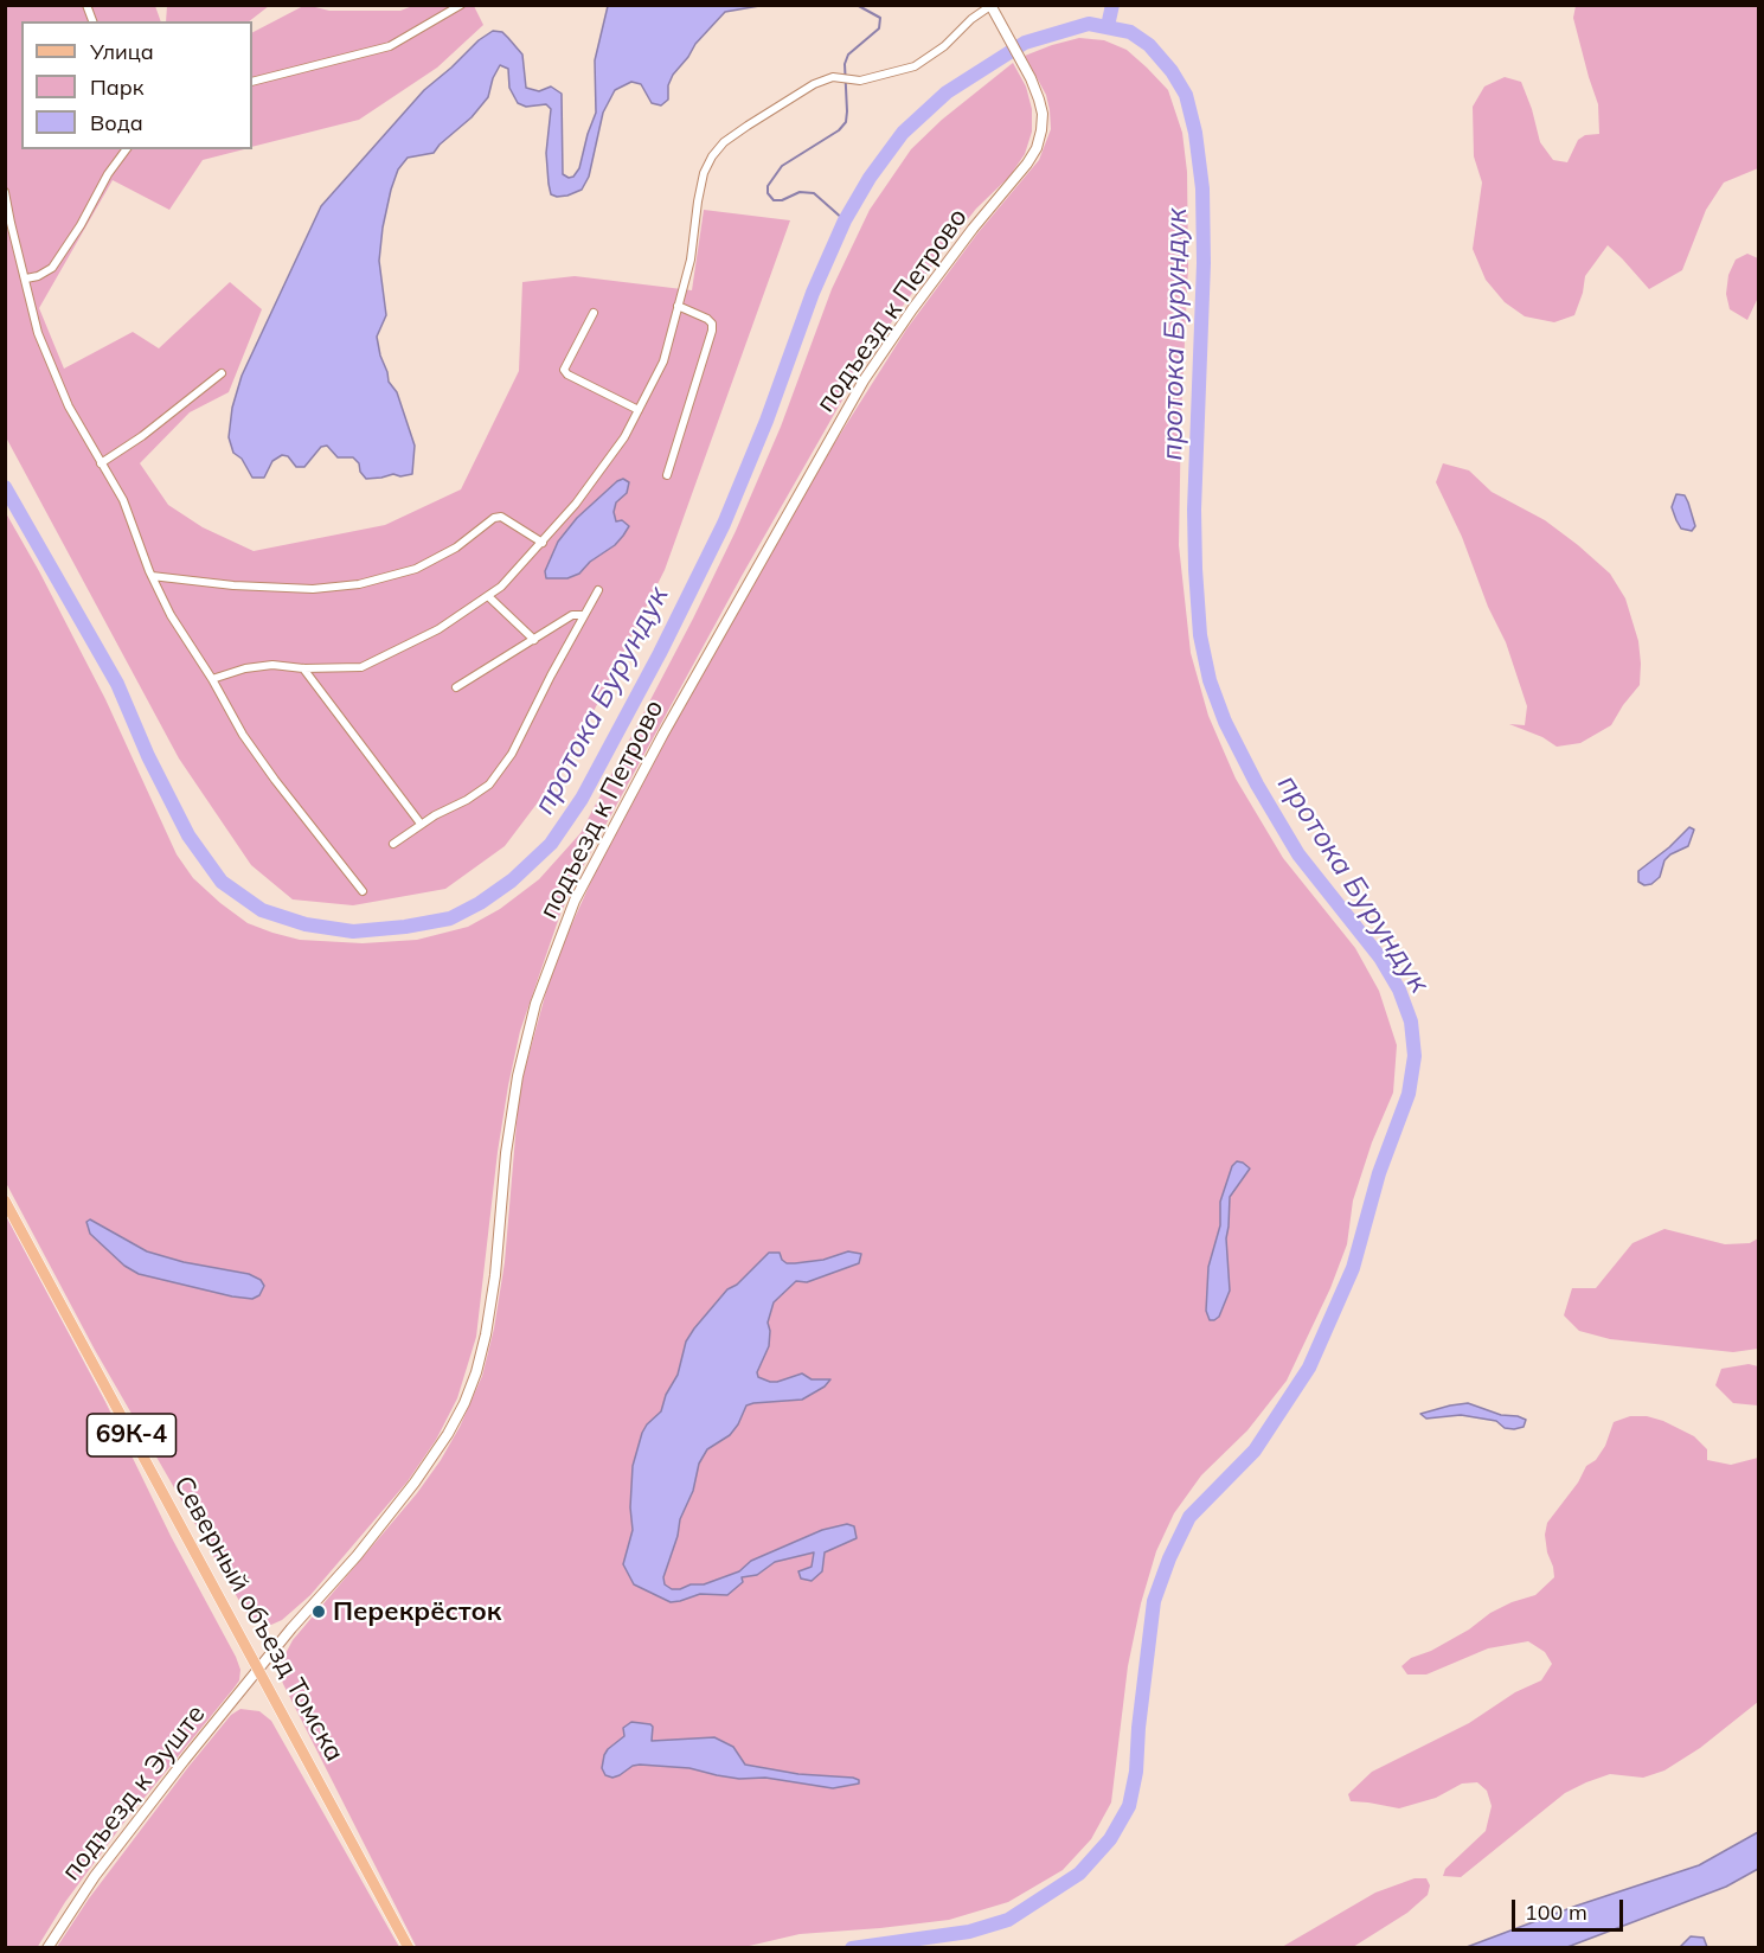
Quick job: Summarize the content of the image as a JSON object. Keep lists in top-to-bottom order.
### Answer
{
  "streets": {
    "main road": ["69К-4", "Северный объезд Томска"],
    "street": ["подъезд к Петрово", "подъезд к Эуште"]
  },
  "crossings": [
    ["подъезд к Петрово", "Северный объезд Томска"],
    ["подъезд к Петрово", "подъезд к Эуште"],
    ["Северный объезд Томска", "подъезд к Эуште"]
  ],
  "water": ["протока Бурундук"],
  "places": ["Перекрёсток"],
  "legend": ["Улица", "Парк", "Вода"],
  "scale_bar": "100 m"
}
